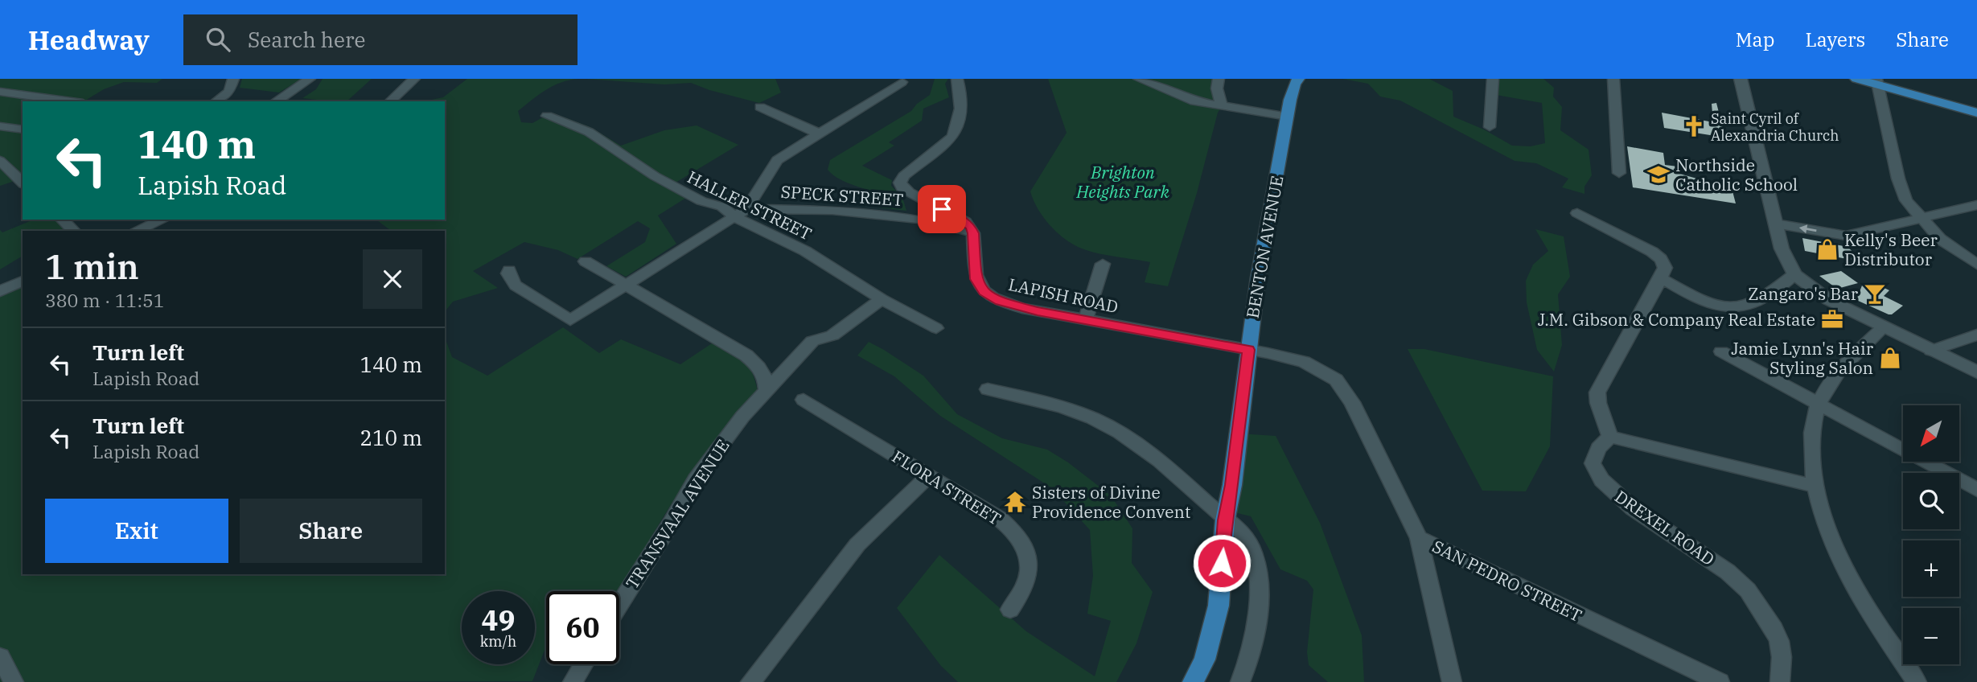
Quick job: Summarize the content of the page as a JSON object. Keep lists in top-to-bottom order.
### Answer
{
  "streets": {
    "main road": ["BENTON AVENUE"],
    "street": [
      "SPECK STREET",
      "HALLER STREET",
      "LAPISH ROAD",
      "FLORA STREET",
      "TRANSVAAL AVENUE",
      "DREXEL ROAD",
      "SAN PEDRO STREET"
    ]
  },
  "crossings": [
    ["SPECK STREET", "HALLER STREET"],
    ["SPECK STREET", "LAPISH ROAD"],
    ["HALLER STREET", "TRANSVAAL AVENUE"],
    ["BENTON AVENUE", "LAPISH ROAD"],
    ["BENTON AVENUE", "SAN PEDRO STREET"],
    ["LAPISH ROAD", "SAN PEDRO STREET"]
  ],
  "parks": ["Brighton Heights Park"],
  "places": {
    "church": ["Saint Cyril of Alexandria Church"],
    "school or university": ["Northside Catholic School"],
    "shop": ["Kelly's Beer Distributor", "Jamie Lynn's Hair Styling Salon"],
    "bar": ["Zangaro's Bar"],
    "office": ["J.M. Gibson & Company Real Estate"],
    "temple": ["Sisters of Divine Providence Convent"]
  },
  "north": "bottom left",
  "page": {
    "header": "Headway",
    "search": "Search here",
    "nav": ["Map", "Layers", "Share"],
    "turn": ["140 m", "Lapish Road"],
    "heading": ["1 min", "380 m · 11:51"],
    "list": [
      {
        "name": "Turn left",
        "note": "Lapish Road",
        "value": "140 m"
      },
      {
        "name": "Turn left",
        "note": "Lapish Road",
        "value": "210 m"
      }
    ],
    "map_buttons": ["+", "−"],
    "buttons": ["Exit", "Share"],
    "speed": "49 km/h",
    "limit": "60"
  }
}
